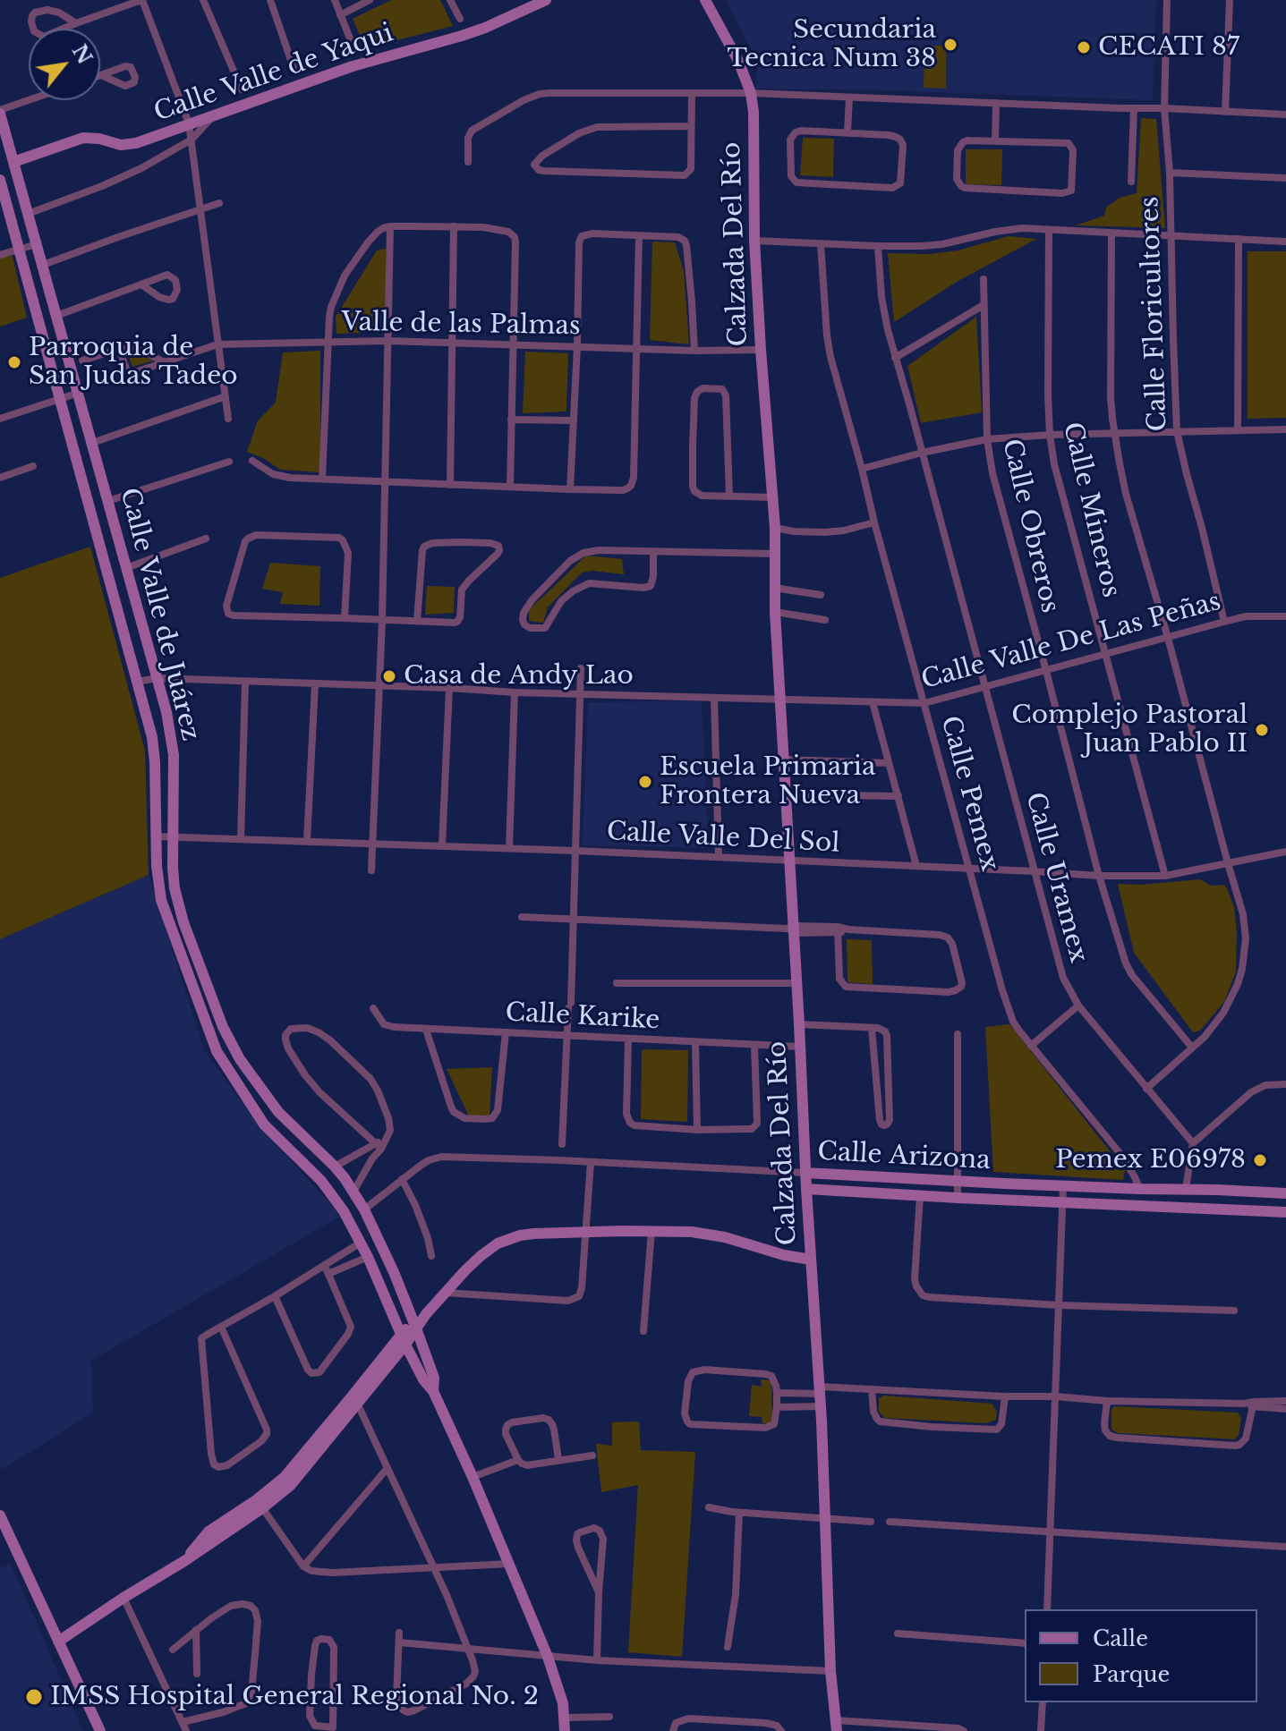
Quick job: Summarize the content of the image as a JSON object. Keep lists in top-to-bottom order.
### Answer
{
  "streets": {
    "street": [
      "Calle Valle de Yaqui",
      "Calzada Del Río",
      "Calle Floricultores",
      "Valle de las Palmas",
      "Calle Mineros",
      "Calle Obreros",
      "Calle Valle de Juárez",
      "Calle Valle De Las Peñas",
      "Calle Pemex",
      "Calle Valle Del Sol",
      "Calle Uramex",
      "Calle Karike",
      "Calle Arizona"
    ]
  },
  "crossings": [
    ["Calle Valle de Yaqui", "Calle Valle de Juárez"],
    ["Calzada Del Río", "Valle de las Palmas"],
    ["Calzada Del Río", "Calle Valle De Las Peñas"],
    ["Calzada Del Río", "Calle Valle Del Sol"],
    ["Calzada Del Río", "Calle Karike"],
    ["Calzada Del Río", "Calle Arizona"],
    ["Calle Floricultores", "Calle Valle De Las Peñas"],
    ["Calle Mineros", "Calle Valle De Las Peñas"],
    ["Calle Mineros", "Calle Valle Del Sol"],
    ["Calle Obreros", "Calle Valle De Las Peñas"],
    ["Calle Obreros", "Calle Valle Del Sol"],
    ["Calle Valle de Juárez", "Calle Valle De Las Peñas"],
    ["Calle Valle de Juárez", "Calle Valle Del Sol"],
    ["Calle Valle de Juárez", "Calle Arizona"],
    ["Calle Valle De Las Peñas", "Calle Pemex"],
    ["Calle Valle De Las Peñas", "Calle Uramex"],
    ["Calle Pemex", "Calle Valle Del Sol"],
    ["Calle Pemex", "Calle Arizona"],
    ["Calle Valle Del Sol", "Calle Uramex"]
  ],
  "places": [
    "Secundaria Tecnica Num 38",
    "CECATI 87",
    "Parroquia de San Judas Tadeo",
    "Casa de Andy Lao",
    "Complejo Pastoral Juan Pablo II",
    "Escuela Primaria Frontera Nueva",
    "Pemex E06978",
    "IMSS Hospital General Regional No. 2"
  ],
  "legend": ["Calle", "Parque"],
  "north": "top right"
}
